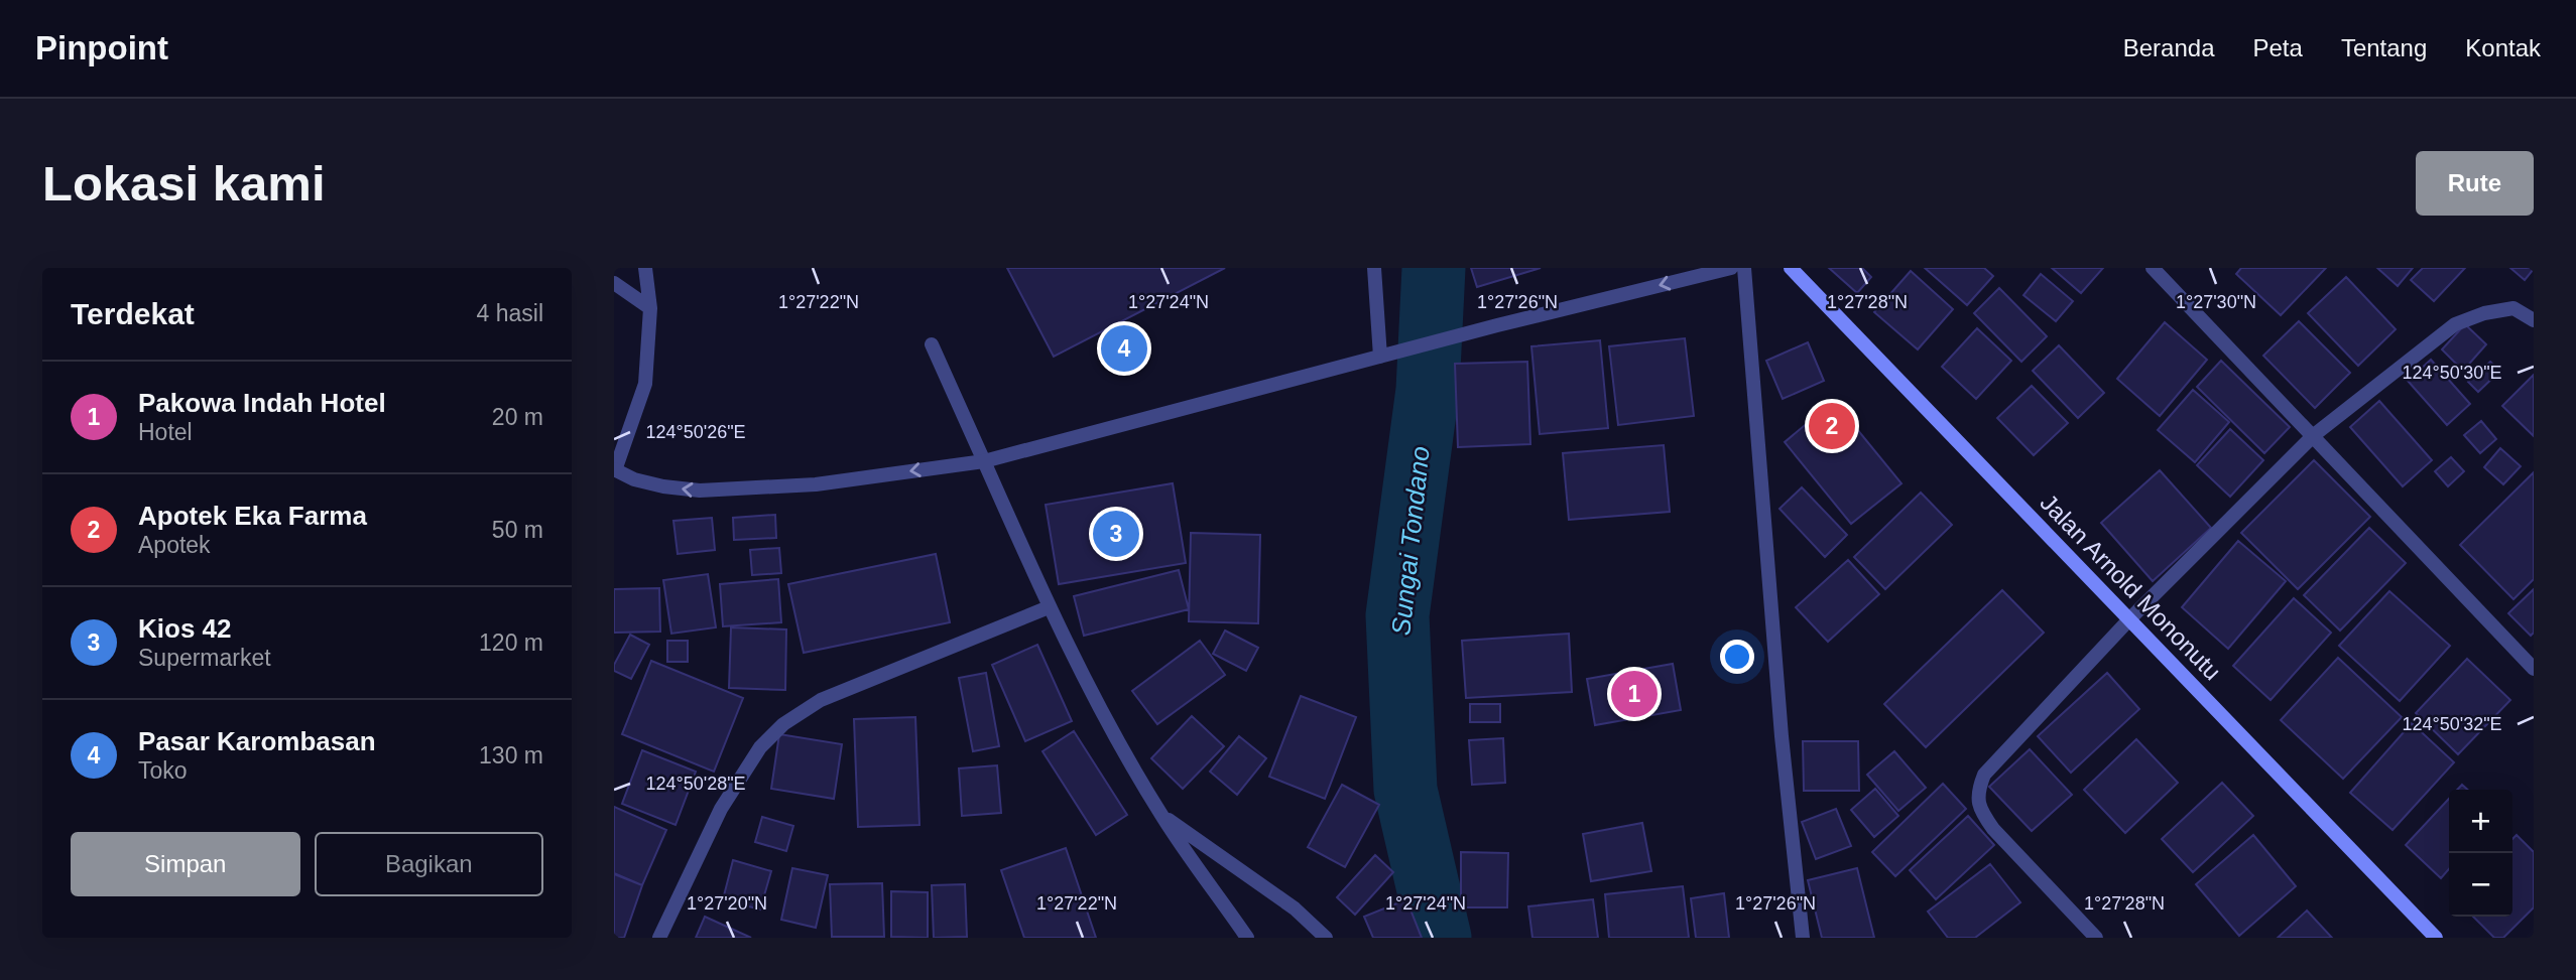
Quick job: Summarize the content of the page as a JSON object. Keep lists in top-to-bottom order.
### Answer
{
  "streets": {
    "street": ["Jalan Arnold Mononutu"]
  },
  "water": ["Sungai Tondano"],
  "page": {
    "header": "Pinpoint",
    "nav": [
      "Beranda",
      "Peta",
      "Tentang",
      "Kontak"
    ],
    "buttons": [
      "Rute",
      ["Simpan", "Bagikan"]
    ],
    "title": "Lokasi kami",
    "heading": ["Terdekat", "4 hasil"],
    "pins": [
      "4",
      "2",
      "3",
      "1"
    ],
    "list": [
      {
        "mark": "1",
        "name": "Pakowa Indah Hotel",
        "note": "Hotel",
        "value": "20 m"
      },
      {
        "mark": "2",
        "name": "Apotek Eka Farma",
        "note": "Apotek",
        "value": "50 m"
      },
      {
        "mark": "3",
        "name": "Kios 42",
        "note": "Supermarket",
        "value": "120 m"
      },
      {
        "mark": "4",
        "name": "Pasar Karombasan",
        "note": "Toko",
        "value": "130 m"
      }
    ],
    "map_buttons": ["+", "−"]
  },
  "coordinates": [
    "1°27'28\"N",
    "1°27'30\"N",
    "1°27'22\"N",
    "1°27'24\"N",
    "1°27'26\"N",
    "124°50'30\"E",
    "124°50'26\"E",
    "124°50'32\"E",
    "124°50'28\"E",
    "1°27'20\"N"
  ]
}
